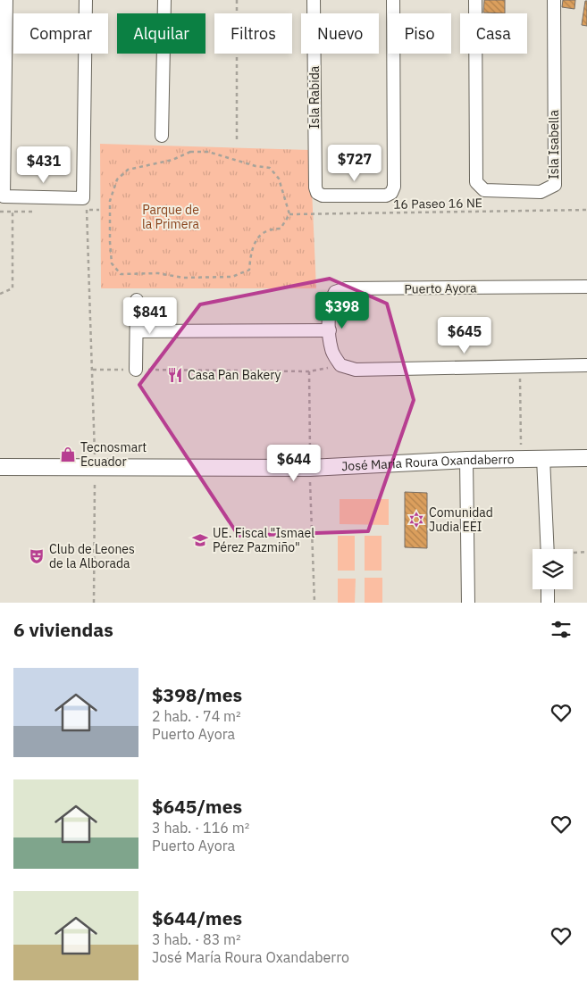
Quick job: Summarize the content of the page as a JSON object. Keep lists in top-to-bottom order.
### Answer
{
  "streets": {
    "street": [
      "Isla Rabida",
      "Isla Isabella",
      "Puerto Ayora",
      "José María Roura Oxandaberro"
    ],
    "path": ["16 Paseo 16 NE"]
  },
  "parks": ["Parque de la Primera"],
  "places": {
    "restaurant": ["Casa Pan Bakery"],
    "shop": ["Tecnosmart Ecuador"],
    "synagogue": ["Comunidad Judia EEI"],
    "school or university": ["UE. Fiscal \"Ismael Pérez Pazmiño\""],
    "theatre": ["Club de Leones de la Alborada"]
  },
  "page": {
    "chip": [
      "Comprar",
      "Alquilar",
      "Filtros",
      "Nuevo",
      "Piso",
      "Casa"
    ],
    "price": [
      "$727",
      "$431",
      "$398",
      "$841",
      "$645",
      "$644"
    ],
    "heading": "6 viviendas",
    "list": [
      {
        "name": "$398/mes",
        "note": "2 hab. · 74 m² · Puerto Ayora"
      },
      {
        "name": "$645/mes",
        "note": "3 hab. · 116 m² · Puerto Ayora"
      },
      {
        "name": "$644/mes",
        "note": "3 hab. · 83 m² · José María Roura Oxandaberro"
      }
    ]
  }
}
